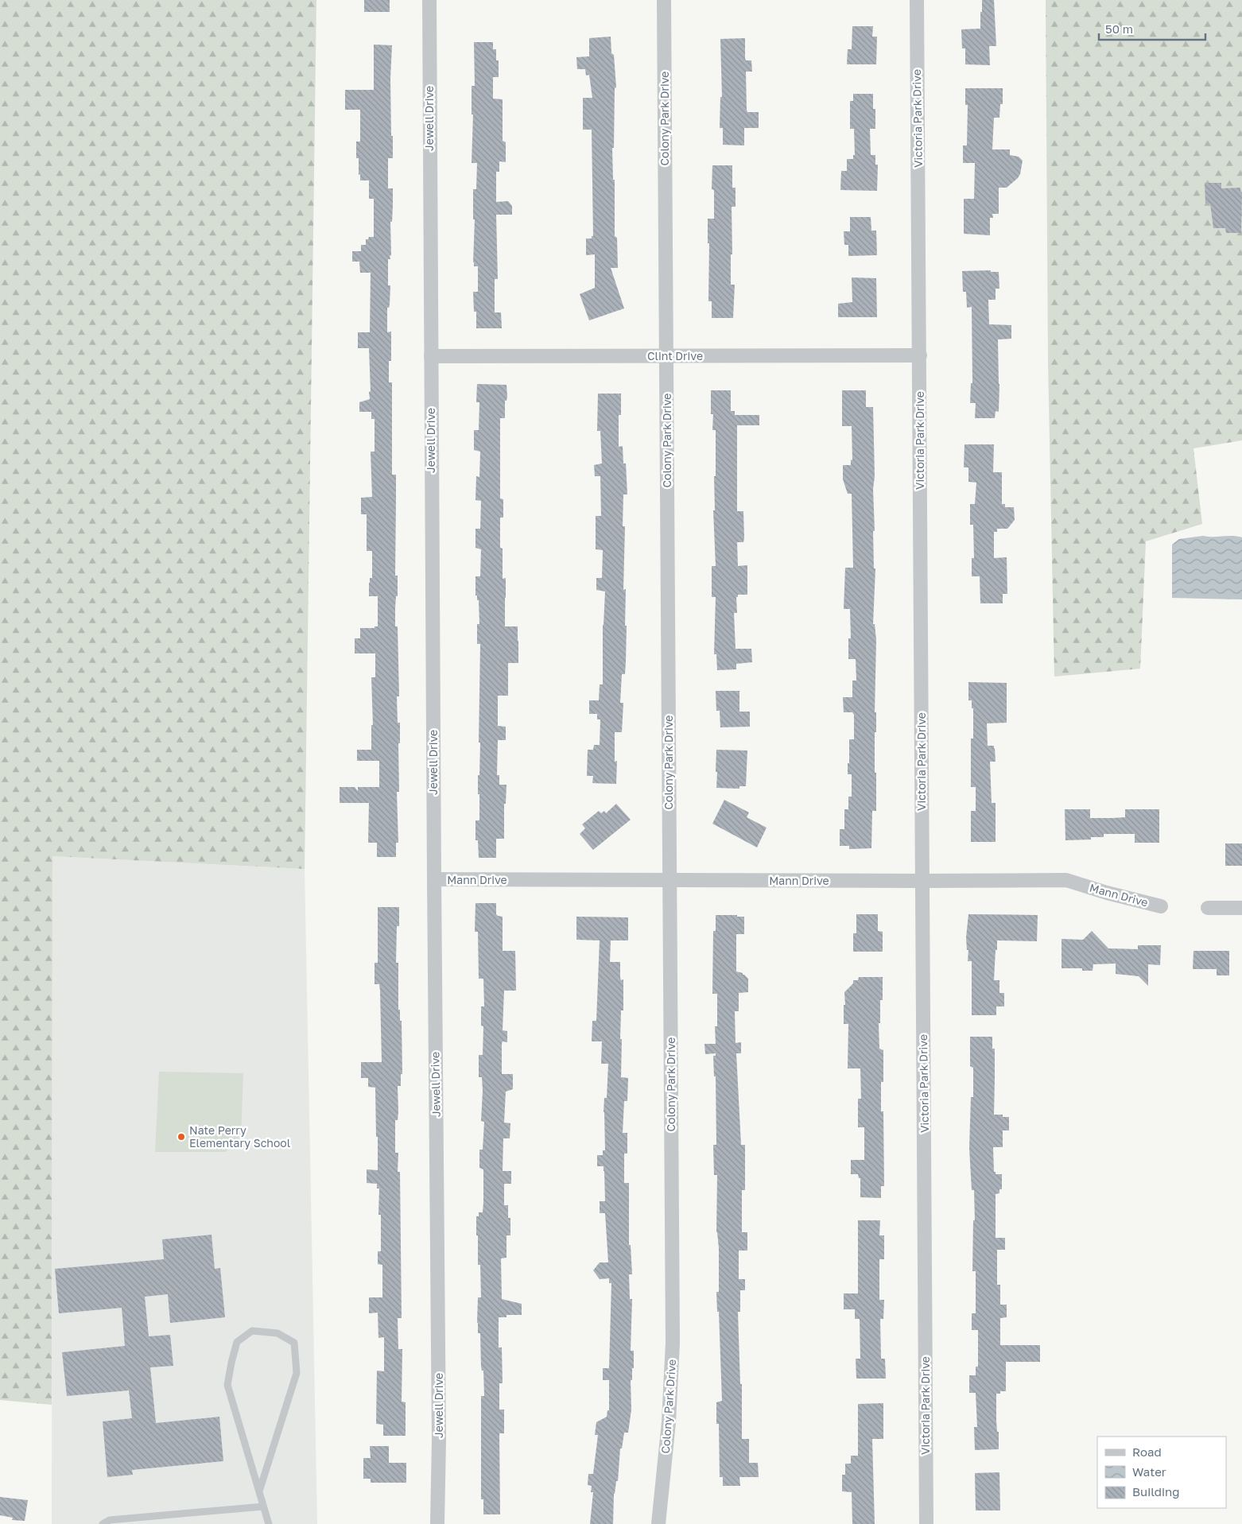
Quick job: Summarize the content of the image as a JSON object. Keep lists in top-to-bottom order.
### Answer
{
  "streets": {
    "street": [
      "Jewell Drive",
      "Colony Park Drive",
      "Victoria Park Drive",
      "Clint Drive",
      "Mann Drive"
    ]
  },
  "crossings": [
    ["Jewell Drive", "Clint Drive"],
    ["Jewell Drive", "Mann Drive"],
    ["Colony Park Drive", "Clint Drive"],
    ["Colony Park Drive", "Mann Drive"],
    ["Victoria Park Drive", "Clint Drive"],
    ["Victoria Park Drive", "Mann Drive"]
  ],
  "places": ["Nate Perry Elementary School"],
  "legend": ["Road", "Water", "Building"],
  "scale_bar": "50 m"
}
